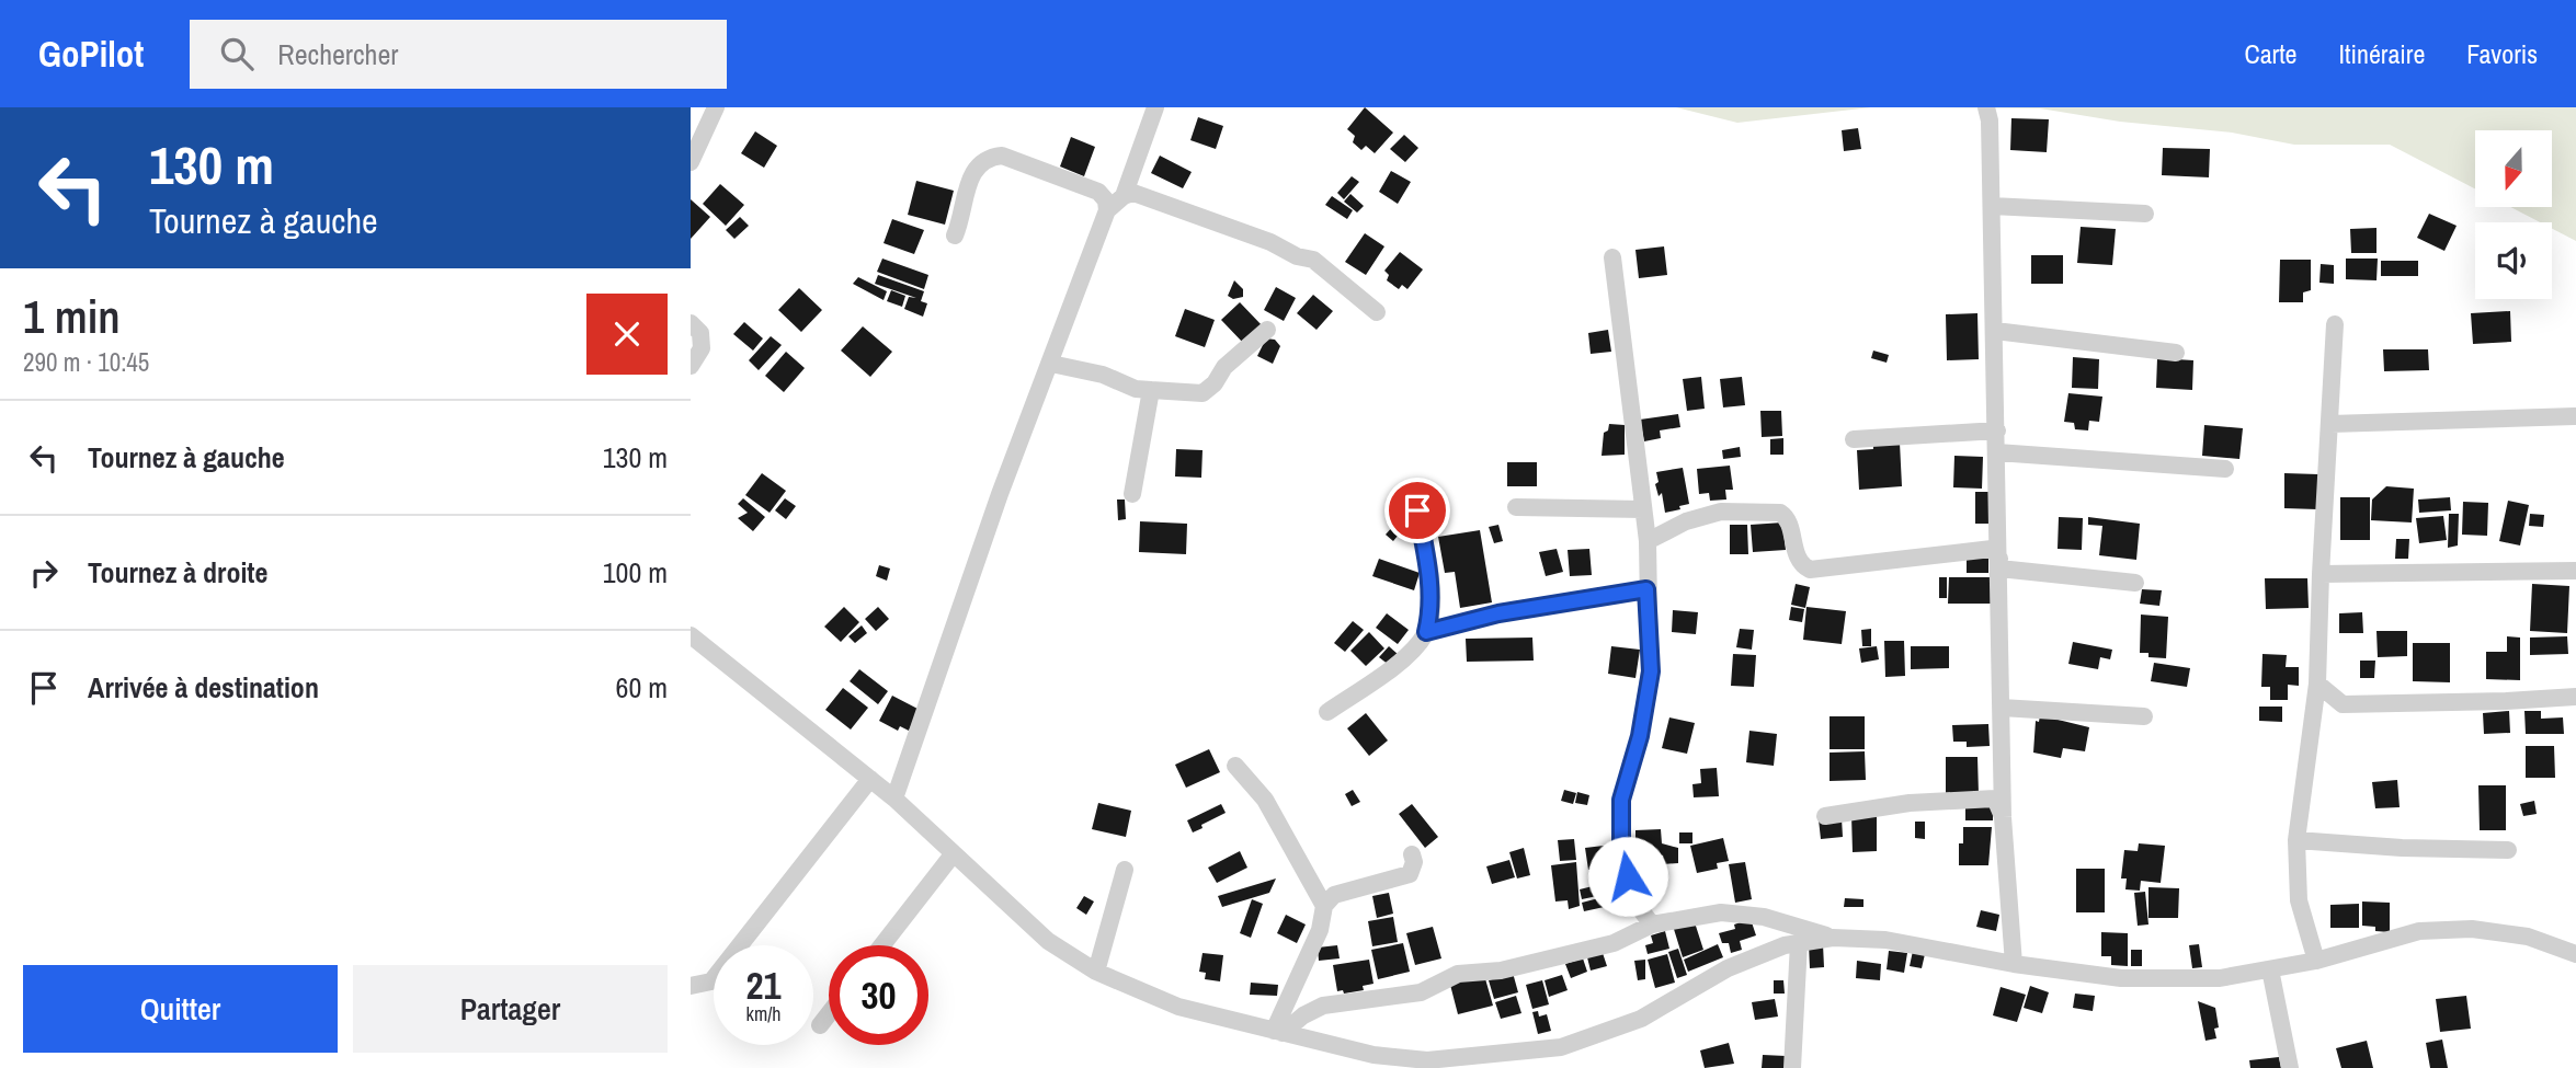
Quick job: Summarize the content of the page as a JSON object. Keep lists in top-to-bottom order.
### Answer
{
  "north": "bottom",
  "page": {
    "header": "GoPilot",
    "search": "Rechercher",
    "nav": ["Carte", "Itinéraire", "Favoris"],
    "turn": ["130 m", "Tournez à gauche"],
    "heading": ["1 min", "290 m · 10:45"],
    "list": [
      {
        "name": "Tournez à gauche",
        "value": "130 m"
      },
      {
        "name": "Tournez à droite",
        "value": "100 m"
      },
      {
        "name": "Arrivée à destination",
        "value": "60 m"
      }
    ],
    "speed": "21 km/h",
    "limit": "30",
    "buttons": ["Quitter", "Partager"]
  }
}
